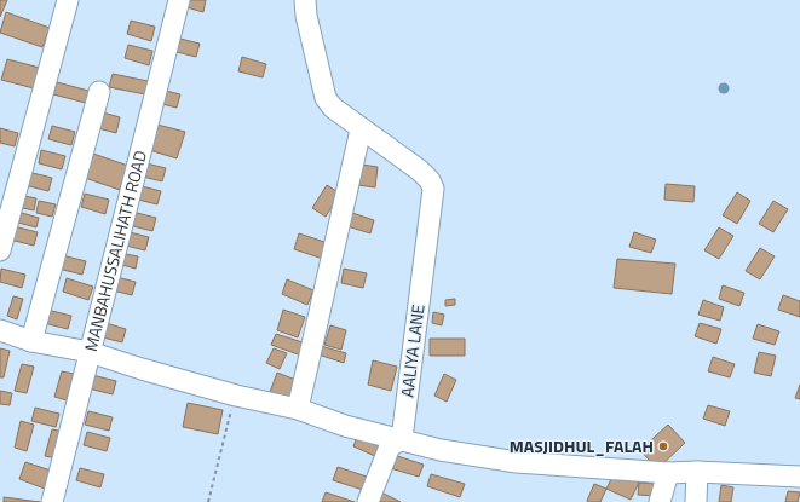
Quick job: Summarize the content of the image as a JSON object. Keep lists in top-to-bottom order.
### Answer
{
  "streets": {
    "street": ["MANBAHUSSALIHATH ROAD", "AALIYA LANE"]
  },
  "places": ["MASJIDHUL_FALAH"]
}
